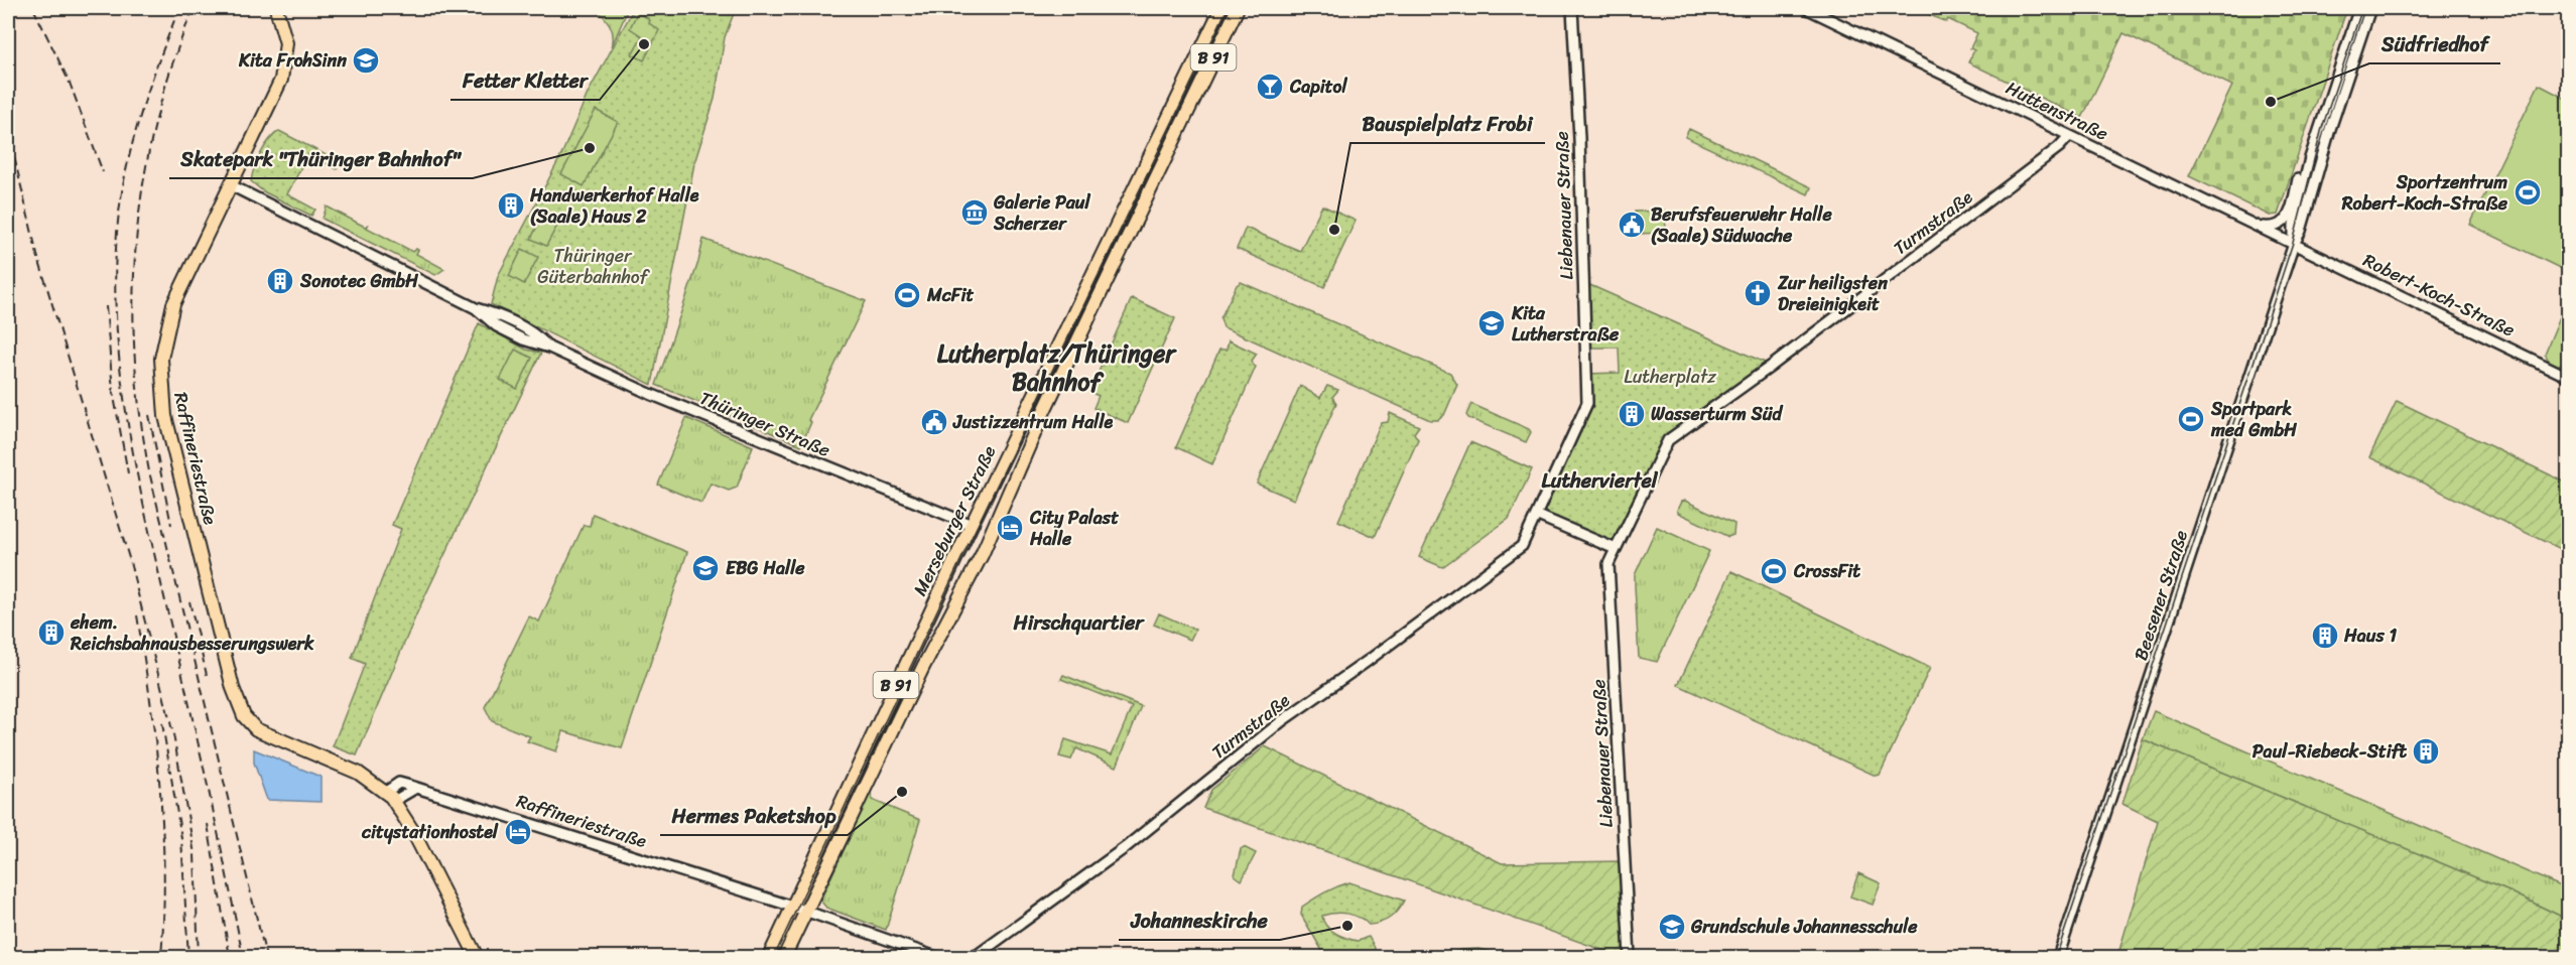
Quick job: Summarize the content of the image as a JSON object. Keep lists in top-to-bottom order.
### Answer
{
  "streets": {
    "main road": ["B 91", "Raffineriestraße", "Merseburger Straße"],
    "street": [
      "Huttenstraße",
      "Liebenauer Straße",
      "Turmstraße",
      "Robert-Koch-Straße",
      "Thüringer Straße",
      "Beesener Straße"
    ]
  },
  "crossings": [
    ["Huttenstraße", "Turmstraße"],
    ["Huttenstraße", "Robert-Koch-Straße"],
    ["Huttenstraße", "Beesener Straße"],
    ["Liebenauer Straße", "Turmstraße"],
    ["Robert-Koch-Straße", "Beesener Straße"],
    ["Thüringer Straße", "Raffineriestraße"],
    ["Thüringer Straße", "Merseburger Straße"],
    ["Raffineriestraße", "Merseburger Straße"]
  ],
  "districts": ["Lutherplatz/Thüringer Bahnhof", "Lutherviertel", "Hirschquartier"],
  "parks": ["Thüringer Güterbahnhof", "Lutherplatz"],
  "places": {
    "other": [
      "Fetter Kletter",
      "Südfriedhof",
      "Skatepark \"Thüringer Bahnhof\"",
      "Bauspielplatz Frobi",
      "Hermes Paketshop",
      "Johanneskirche"
    ],
    "school or university": [
      "Kita FrohSinn",
      "Kita Lutherstraße",
      "EBG Halle",
      "Grundschule Johannesschule"
    ],
    "bar": ["Capitol"],
    "sports": [
      "Sportzentrum Robert-Koch-Straße",
      "McFit",
      "Sportpark med GmbH",
      "CrossFit"
    ],
    "building": [
      "Handwerkerhof Halle (Saale) Haus 2",
      "Sonotec GmbH",
      "Wasserturm Süd",
      "ehem. Reichsbahnausbesserungswerk",
      "Haus 1",
      "Paul-Riebeck-Stift"
    ],
    "museum": ["Galerie Paul Scherzer"],
    "public building": ["Berufsfeuerwehr Halle (Saale) Südwache", "Justizzentrum Halle"],
    "church": ["Zur heiligsten Dreieinigkeit"],
    "hotel": ["City Palast Halle", "citystationhostel"]
  }
}
